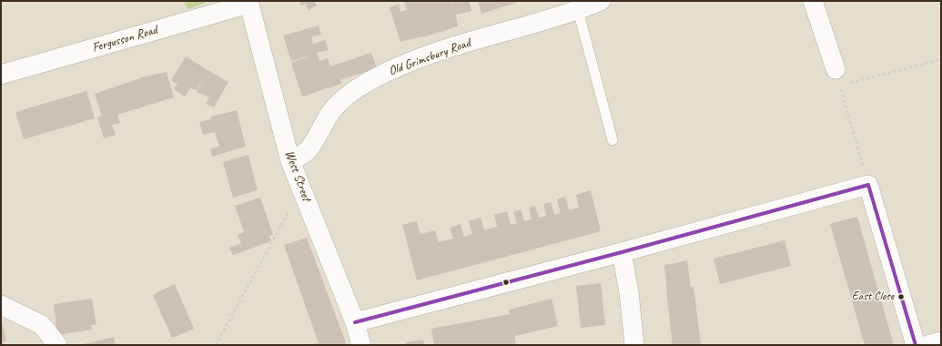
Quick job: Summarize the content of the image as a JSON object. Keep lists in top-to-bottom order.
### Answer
{
  "streets": {
    "street": ["Fergusson Road", "Old Grimsbury Road", "West Street"]
  },
  "crossings": [
    ["Fergusson Road", "West Street"],
    ["Old Grimsbury Road", "West Street"]
  ],
  "places": ["East Close"]
}
